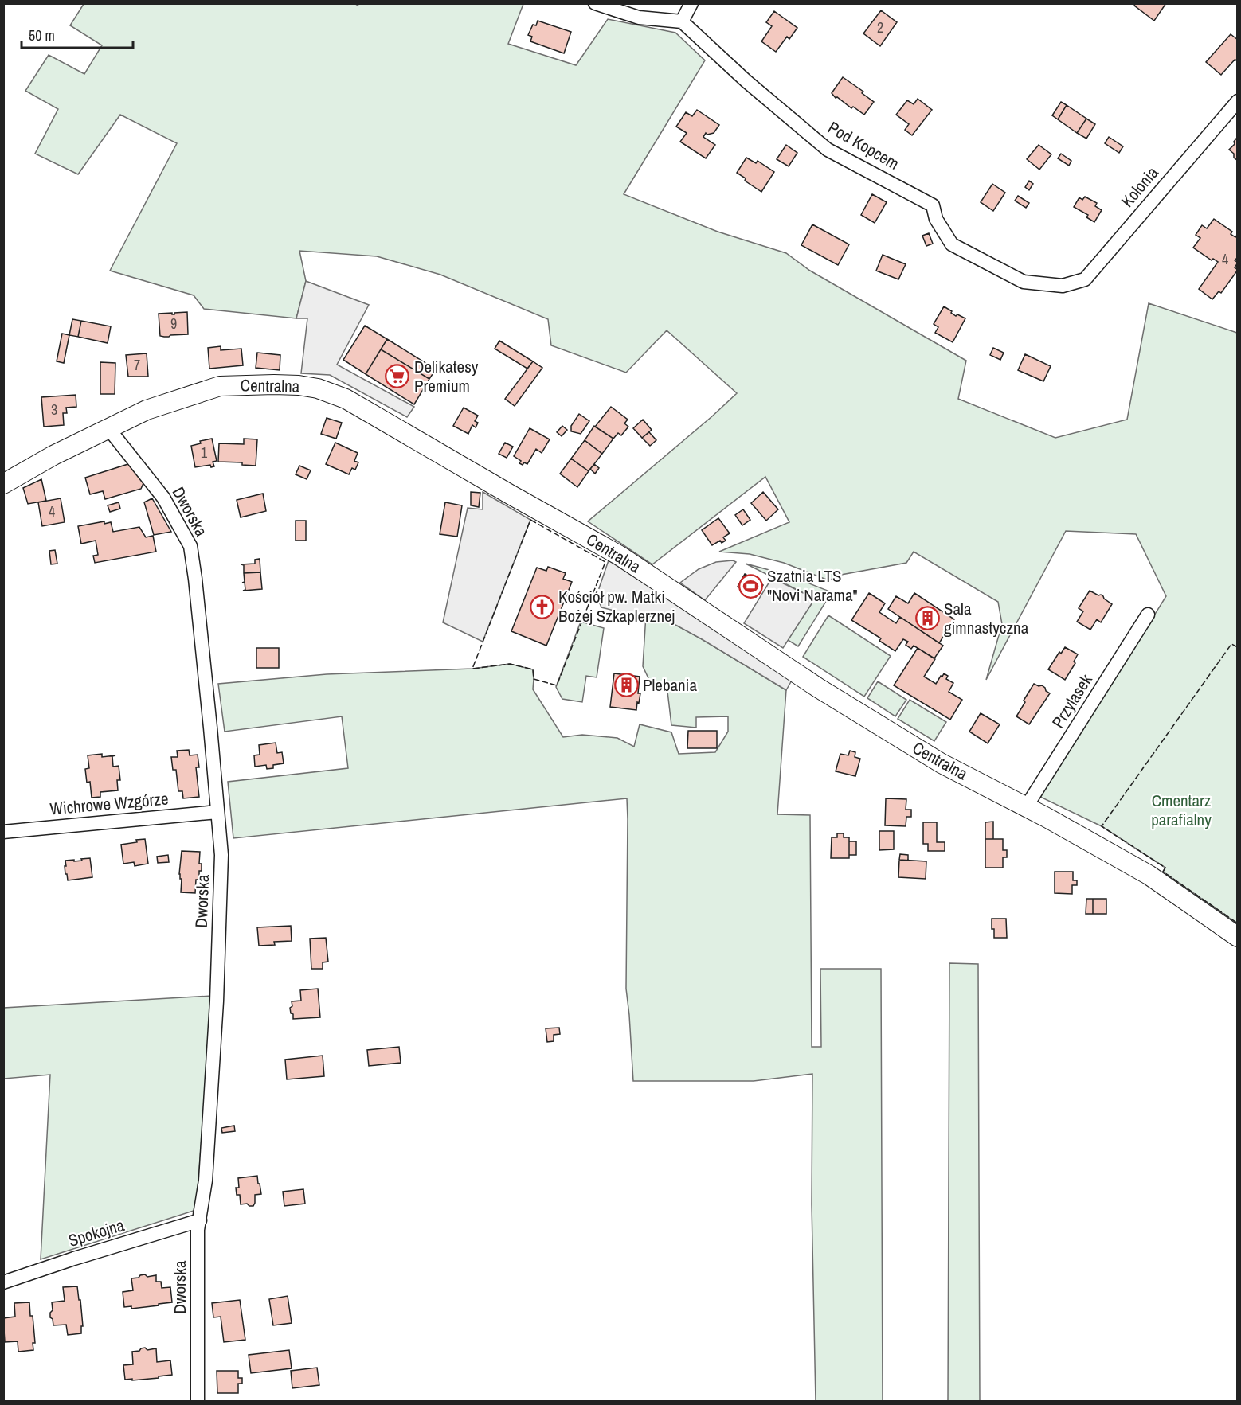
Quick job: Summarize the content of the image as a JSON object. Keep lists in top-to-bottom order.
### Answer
{
  "streets": {
    "street": [
      "Pod Kopcem",
      "Kolonia",
      "Centralna",
      "Dworska",
      "Przylasek",
      "Wichrowe Wzgórze",
      "Spokojna"
    ]
  },
  "crossings": [
    ["Pod Kopcem", "Kolonia"],
    ["Centralna", "Dworska"],
    ["Centralna", "Przylasek"],
    ["Dworska", "Wichrowe Wzgórze"],
    ["Dworska", "Spokojna"]
  ],
  "parks": ["Cmentarz parafialny"],
  "places": {
    "supermarket": ["Delikatesy Premium"],
    "sports": ["Szatnia LTS \"Novi Narama\""],
    "church": ["Kościół pw. Matki Bożej Szkaplerznej"],
    "building": ["Sala gimnastyczna", "Plebania"]
  },
  "house_numbers": [
    "2",
    "4",
    "9",
    "7",
    "3",
    "1",
    "4"
  ],
  "scale_bar": "50 m"
}
